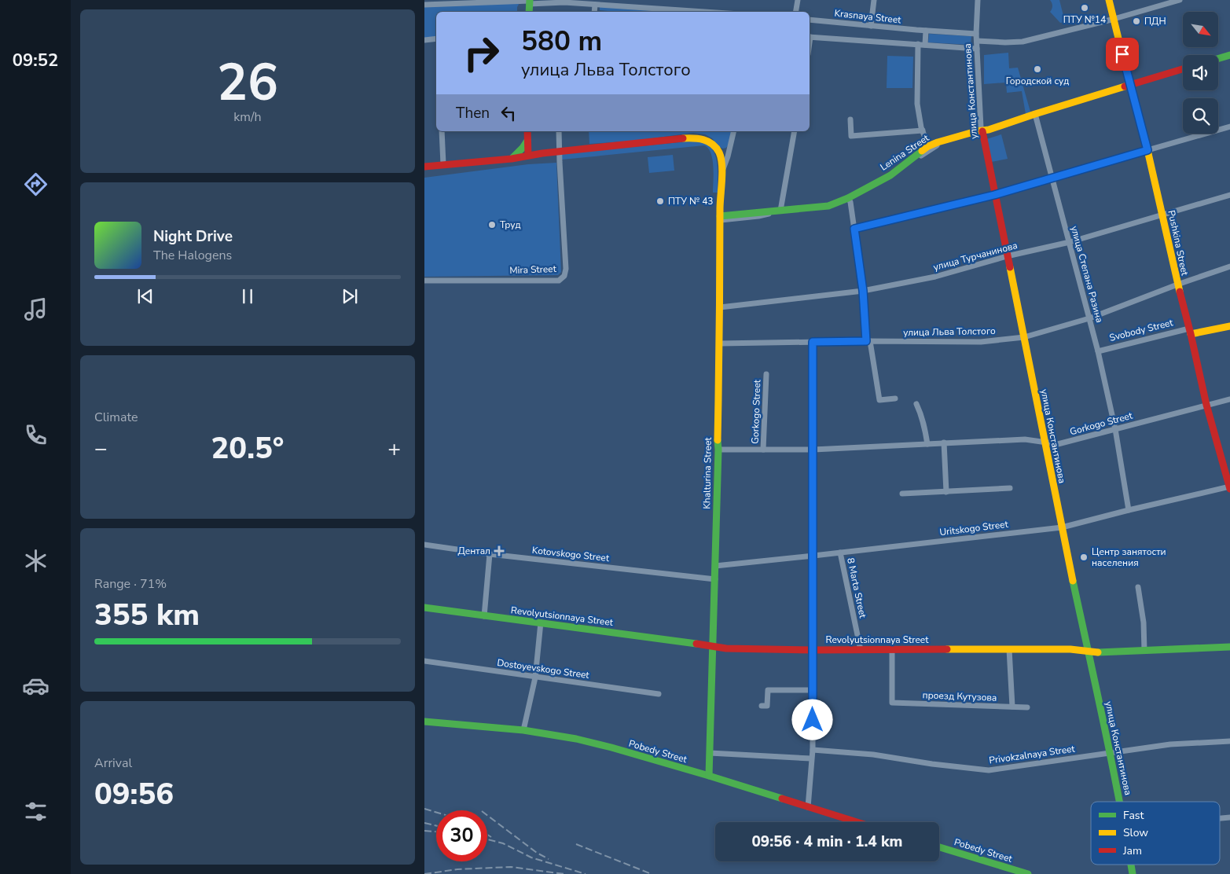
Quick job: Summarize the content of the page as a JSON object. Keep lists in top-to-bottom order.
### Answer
{
  "streets": {
    "street": [
      "Krasnaya Street",
      "улица Константинова",
      "Lenina Street",
      "Pushkina Street",
      "улица Турчанинова",
      "Mira Street",
      "улица Степана Разина",
      "Svobody Street",
      "улица Льва Толстого",
      "Gorkogo Street",
      "Khalturina Street",
      "Uritskogo Street",
      "Kotovskogo Street",
      "8 Marta Street",
      "Revolyutsionnaya Street",
      "Dostoyevskogo Street",
      "проезд Кутузова",
      "Pobedy Street",
      "Privokzalnaya Street"
    ]
  },
  "crossings": [
    ["Krasnaya Street", "улица Константинова"],
    ["улица Константинова", "Lenina Street"],
    ["улица Константинова", "улица Турчанинова"],
    ["улица Константинова", "улица Льва Толстого"],
    ["улица Константинова", "Gorkogo Street"],
    ["улица Константинова", "Uritskogo Street"],
    ["улица Константинова", "Revolyutsionnaya Street"],
    ["улица Константинова", "Privokzalnaya Street"],
    ["Lenina Street", "Pushkina Street"],
    ["Lenina Street", "улица Степана Разина"],
    ["Lenina Street", "Khalturina Street"],
    ["Pushkina Street", "улица Турчанинова"],
    ["Pushkina Street", "Svobody Street"],
    ["Pushkina Street", "улица Льва Толстого"],
    ["Pushkina Street", "Gorkogo Street"],
    ["Pushkina Street", "Uritskogo Street"],
    ["улица Турчанинова", "улица Степана Разина"],
    ["улица Турчанинова", "Khalturina Street"],
    ["Mira Street", "Khalturina Street"],
    ["улица Степана Разина", "Svobody Street"],
    ["улица Степана Разина", "улица Льва Толстого"],
    ["улица Степана Разина", "Gorkogo Street"],
    ["улица Степана Разина", "Uritskogo Street"],
    ["улица Льва Толстого", "Khalturina Street"],
    ["Gorkogo Street", "Khalturina Street"],
    ["Khalturina Street", "Uritskogo Street"],
    ["Khalturina Street", "Kotovskogo Street"],
    ["Khalturina Street", "Revolyutsionnaya Street"],
    ["Khalturina Street", "Pobedy Street"],
    ["Uritskogo Street", "8 Marta Street"],
    ["8 Marta Street", "Revolyutsionnaya Street"],
    ["Revolyutsionnaya Street", "проезд Кутузова"]
  ],
  "places": {
    "other": [
      "ПТУ №14",
      "ПДН",
      "Городской суд",
      "ПТУ № 43",
      "Труд",
      "Центр занятости населения"
    ],
    "health": ["Дентал"]
  },
  "legend": ["Fast", "Slow", "Jam"],
  "north": "bottom right",
  "page": {
    "tabs": "09:52",
    "tile": [
      ["26", "km/h"],
      "Climate",
      ["Range · 71%", "355 km"],
      ["Arrival", "09:56"]
    ],
    "turn": ["580 m", "улица Льва Толстого"],
    "then": "Then",
    "song": ["Night Drive", "The Halogens"],
    "heat": ["−", "20.5°", "+"],
    "limit": "30",
    "trip": "09:56 · 4 min · 1.4 km"
  }
}
